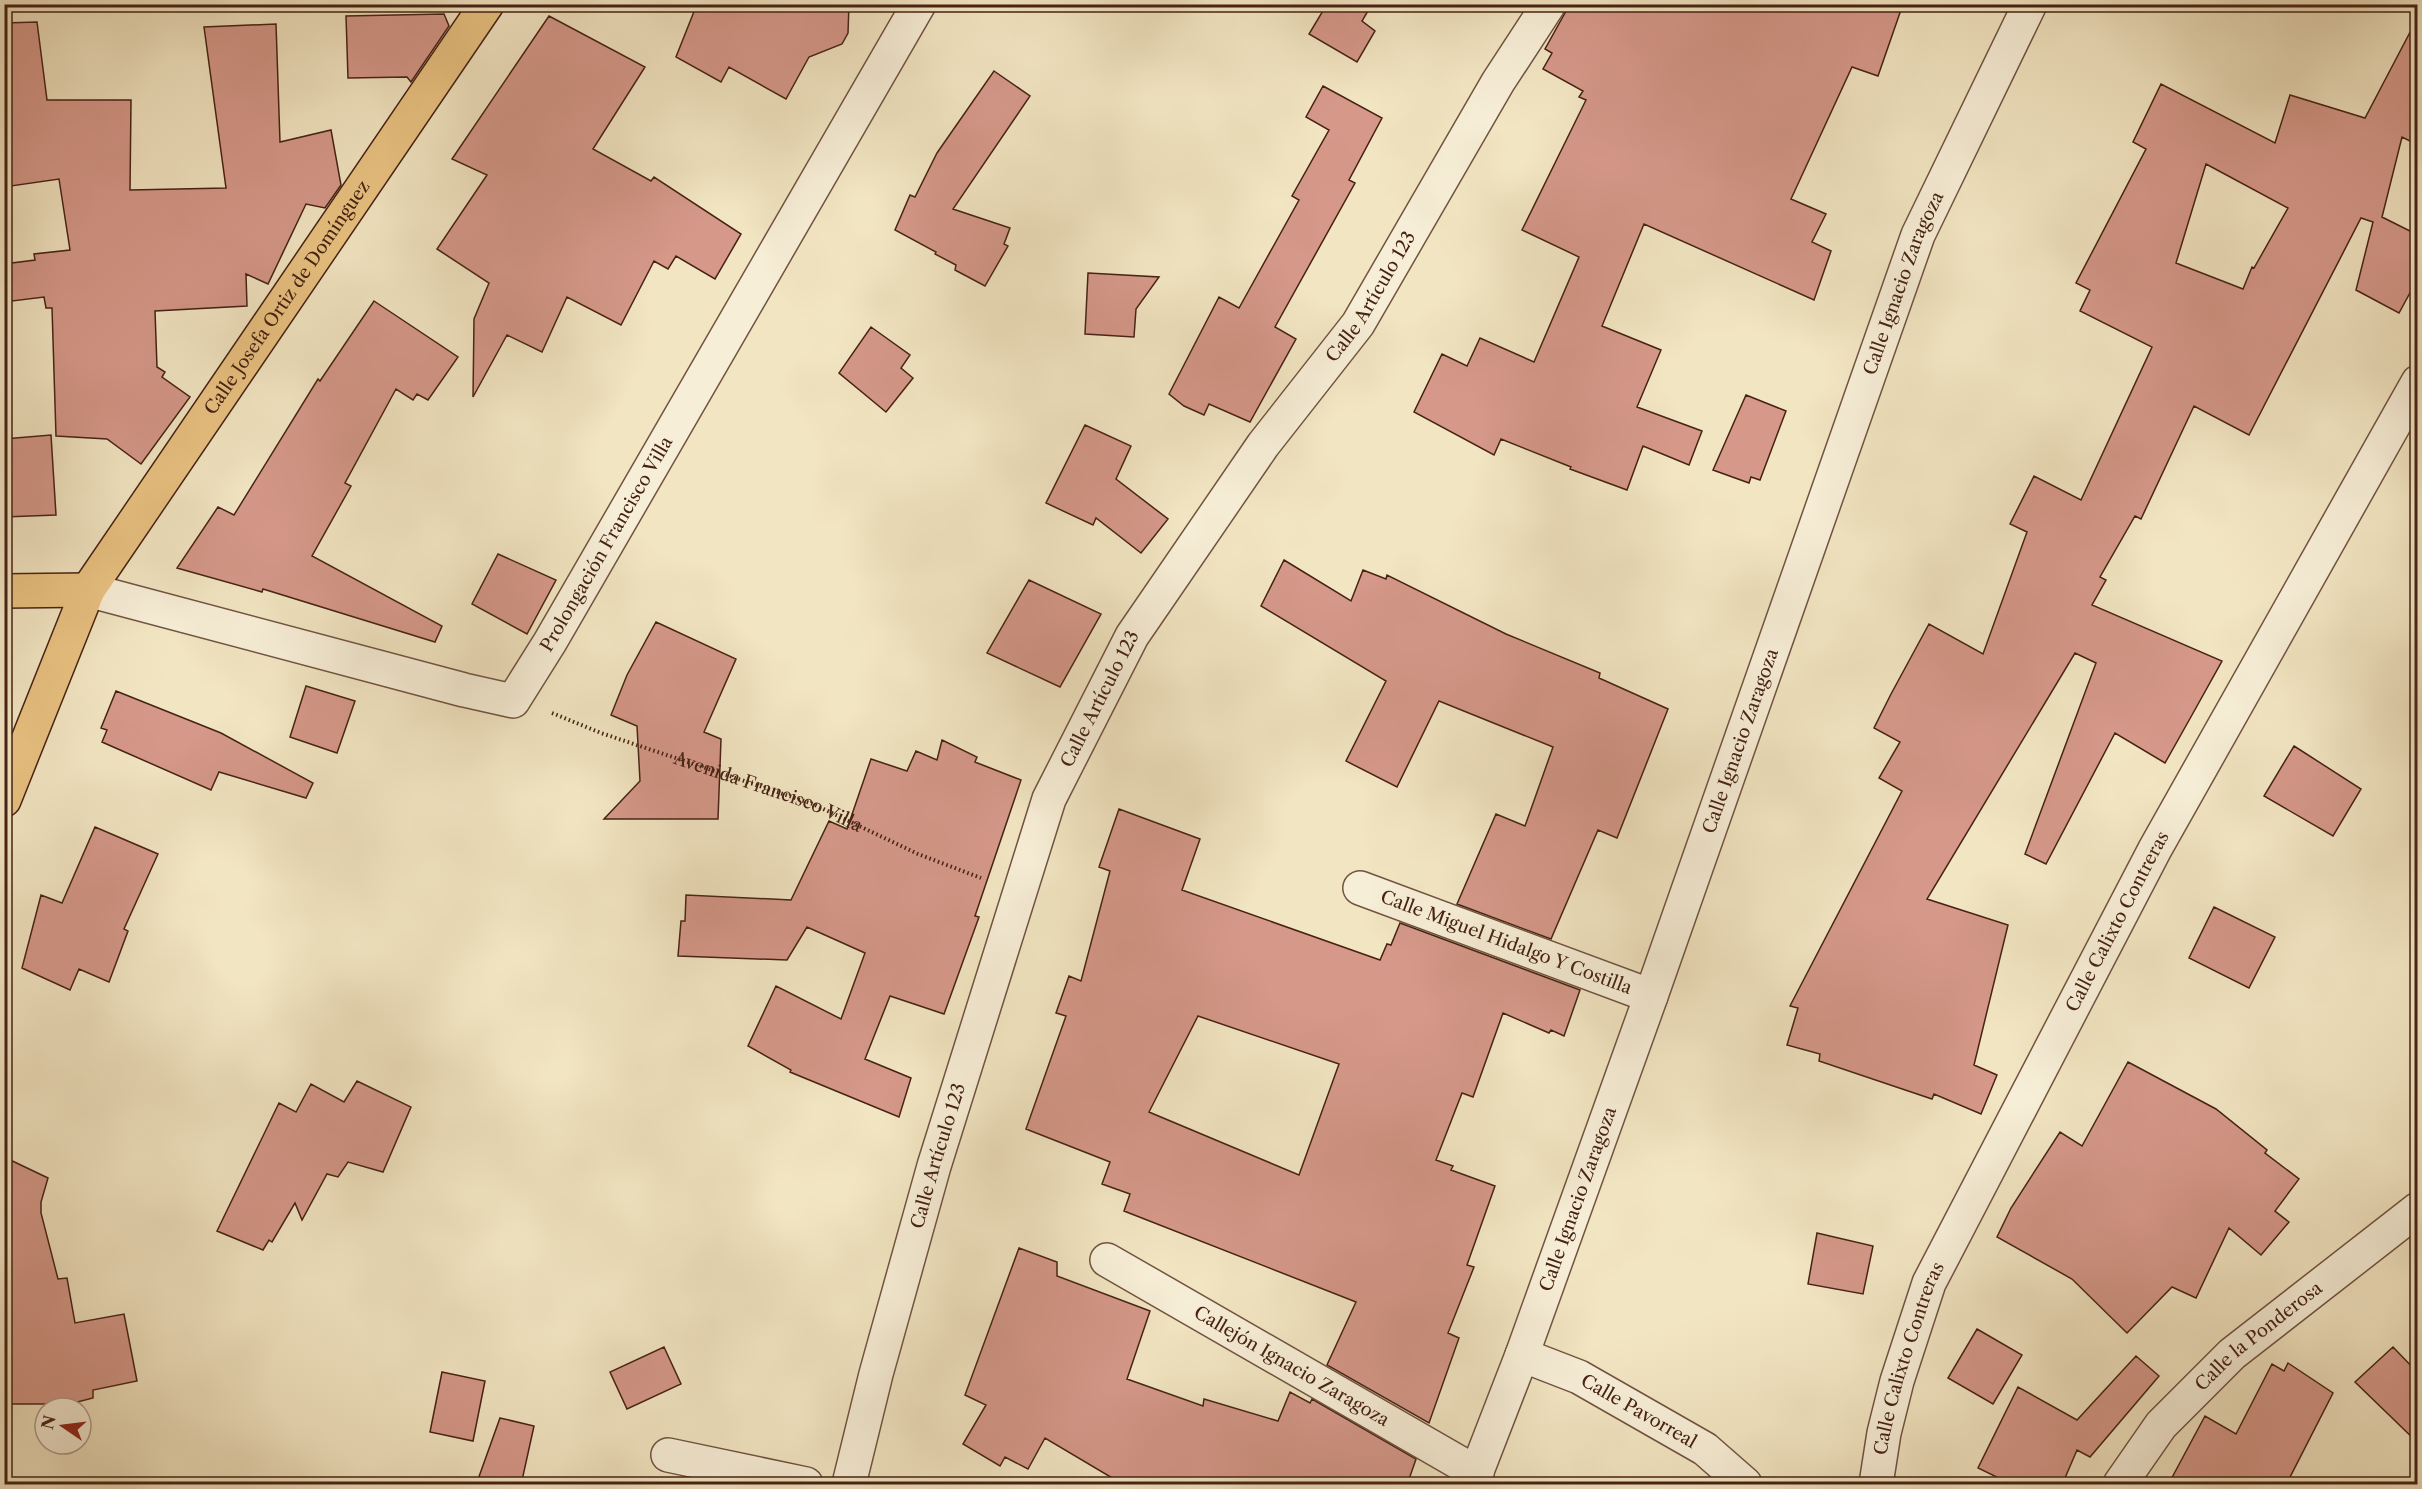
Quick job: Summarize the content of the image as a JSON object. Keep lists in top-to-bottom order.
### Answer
{
  "streets": {
    "main road": ["Calle Josefa Ortiz de Domínguez"],
    "street": [
      "Calle Ignacio Zaragoza",
      "Calle Artículo 123",
      "Prolongación Francisco Villa",
      "Calle Calixto Contreras",
      "Calle Miguel Hidalgo Y Costilla",
      "Calle la Ponderosa",
      "Callejón Ignacio Zaragoza",
      "Calle Pavorreal"
    ],
    "path": ["Avenida Francisco Villa"]
  },
  "crossings": [
    ["Calle Ignacio Zaragoza", "Calle Miguel Hidalgo Y Costilla"],
    ["Calle Ignacio Zaragoza", "Callejón Ignacio Zaragoza"],
    ["Calle Ignacio Zaragoza", "Calle Pavorreal"],
    ["Calle Artículo 123", "Avenida Francisco Villa"],
    ["Prolongación Francisco Villa", "Avenida Francisco Villa"]
  ],
  "north": "left"
}
